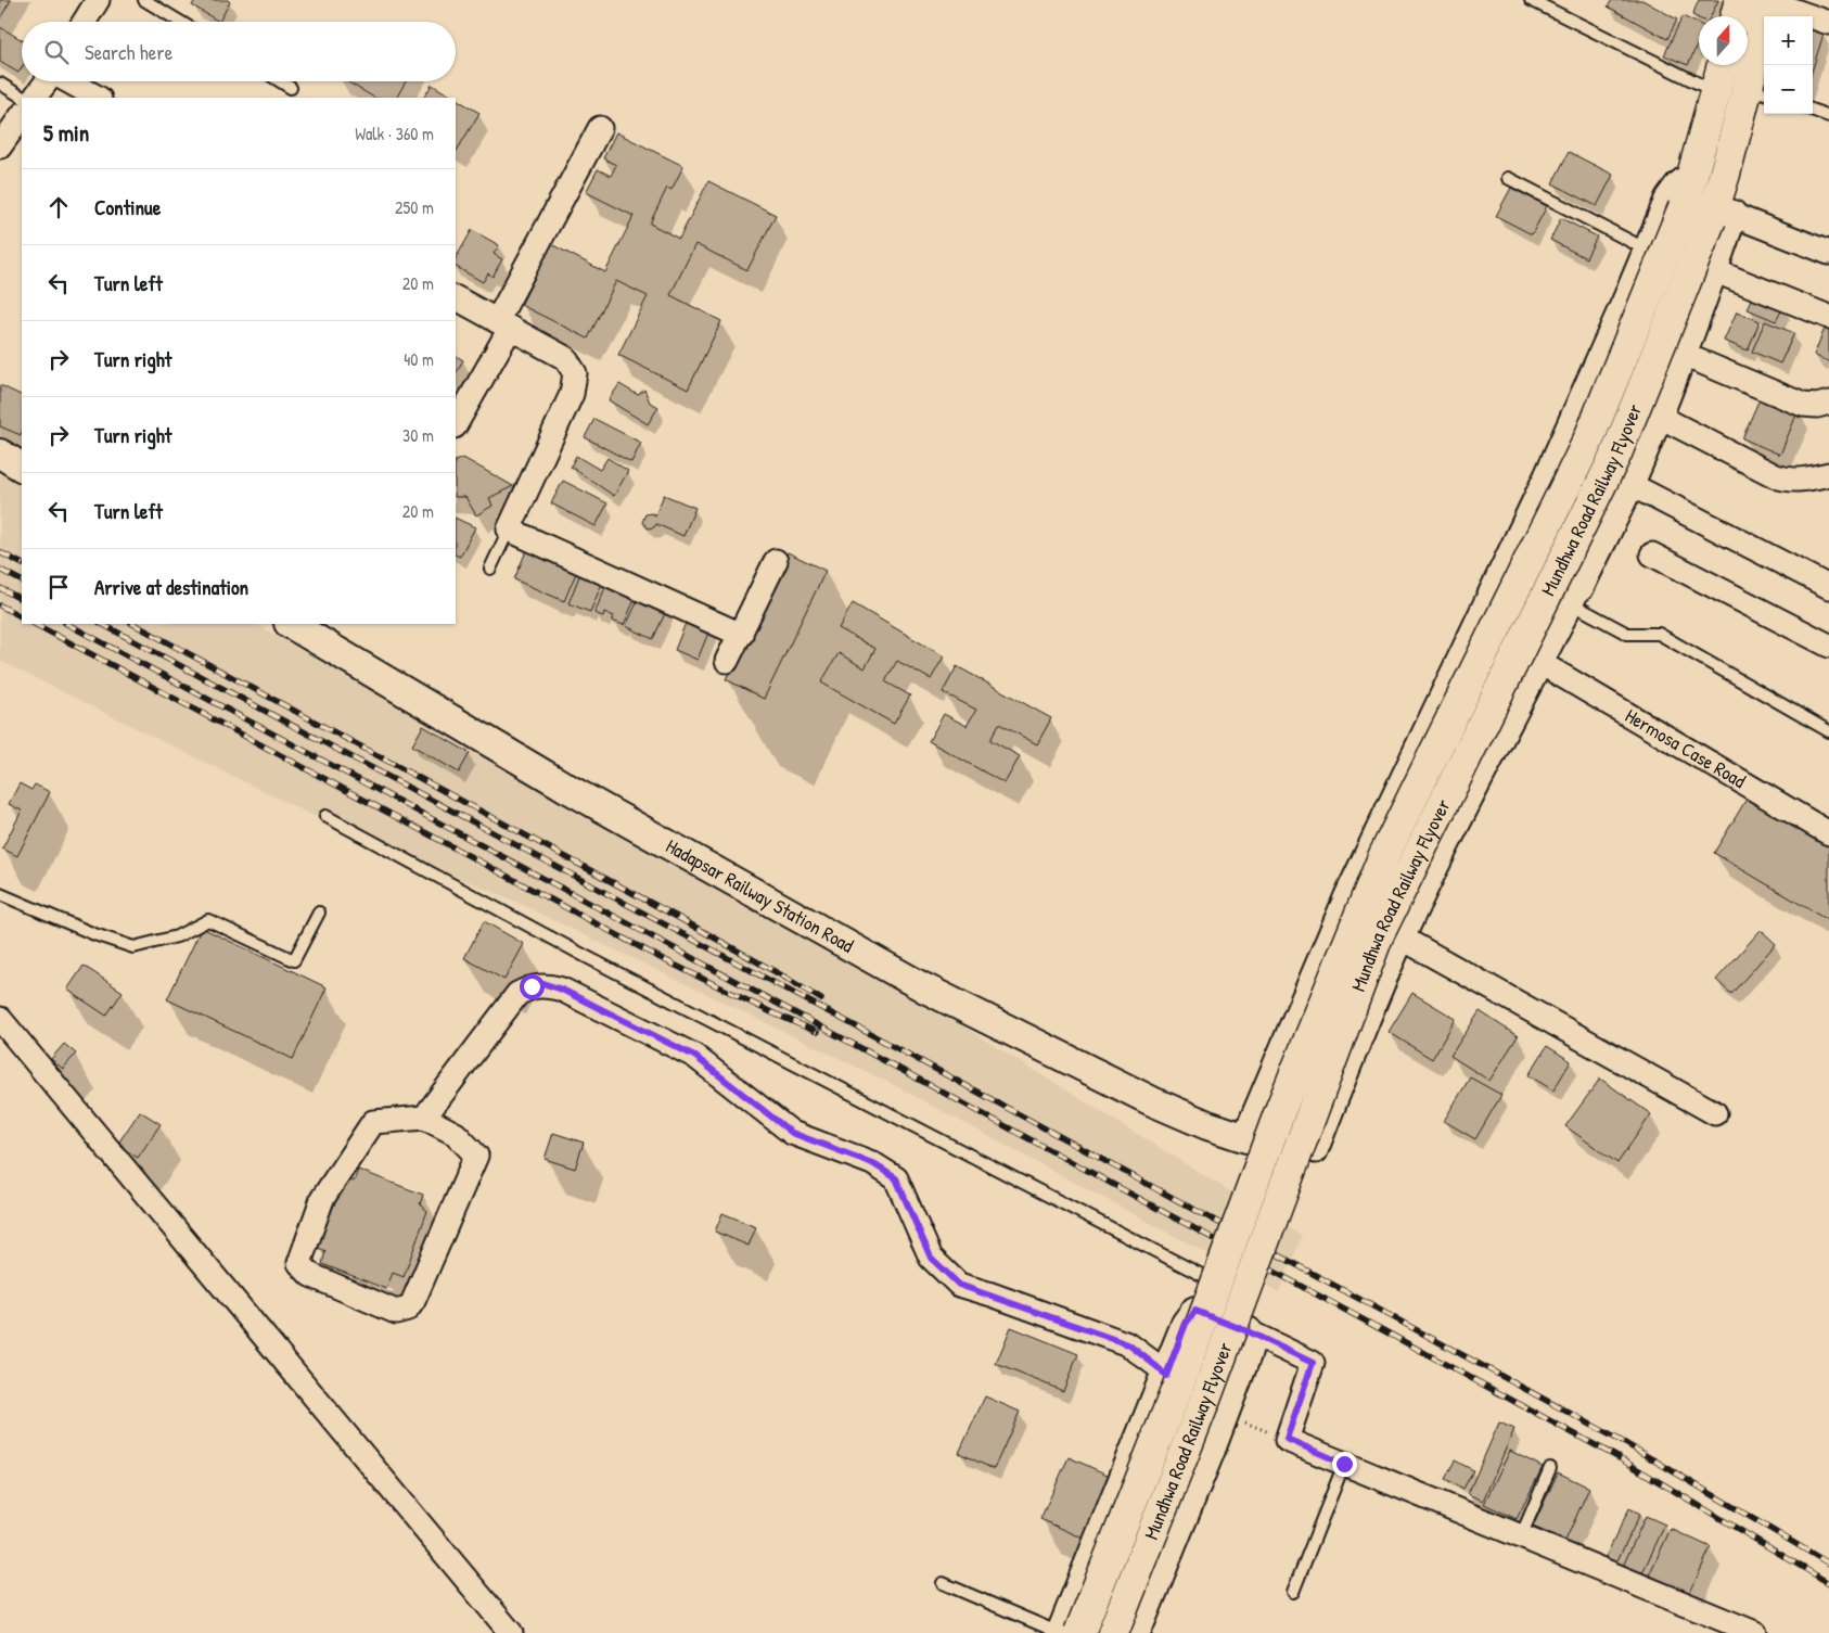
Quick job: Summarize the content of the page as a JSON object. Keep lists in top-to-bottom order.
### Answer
{
  "streets": {
    "highway": ["Mundhwa Road Railway Flyover"],
    "street": ["Hermosa Case Road", "Hadapsar Railway Station Road"]
  },
  "north": "top",
  "page": {
    "map_buttons": ["+", "−"],
    "search": "Search here",
    "heading": ["5 min", "Walk · 360 m"],
    "list": [
      ["Continue", "250 m"],
      ["Turn left", "20 m"],
      ["Turn right", "40 m"],
      ["Turn right", "30 m"],
      ["Turn left", "20 m"],
      "Arrive at destination"
    ]
  }
}
